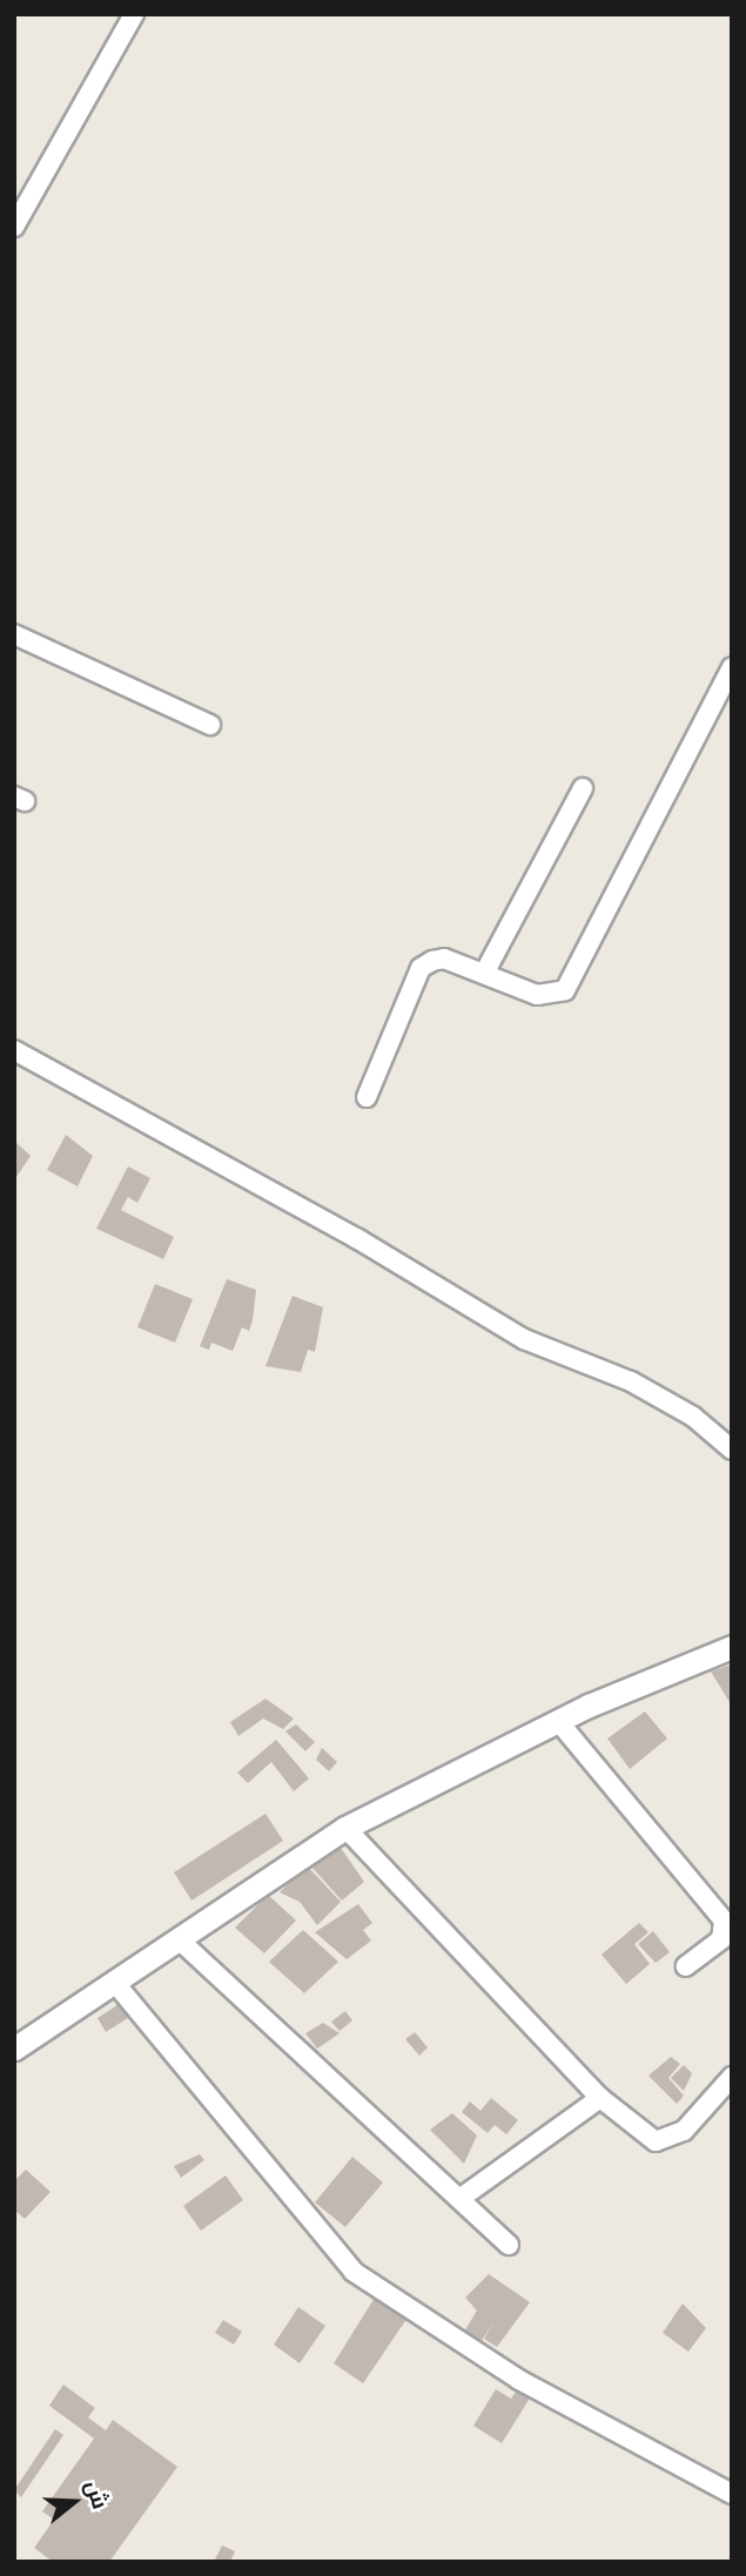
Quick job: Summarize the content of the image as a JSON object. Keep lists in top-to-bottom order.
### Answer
{
  "north": "right"
}
